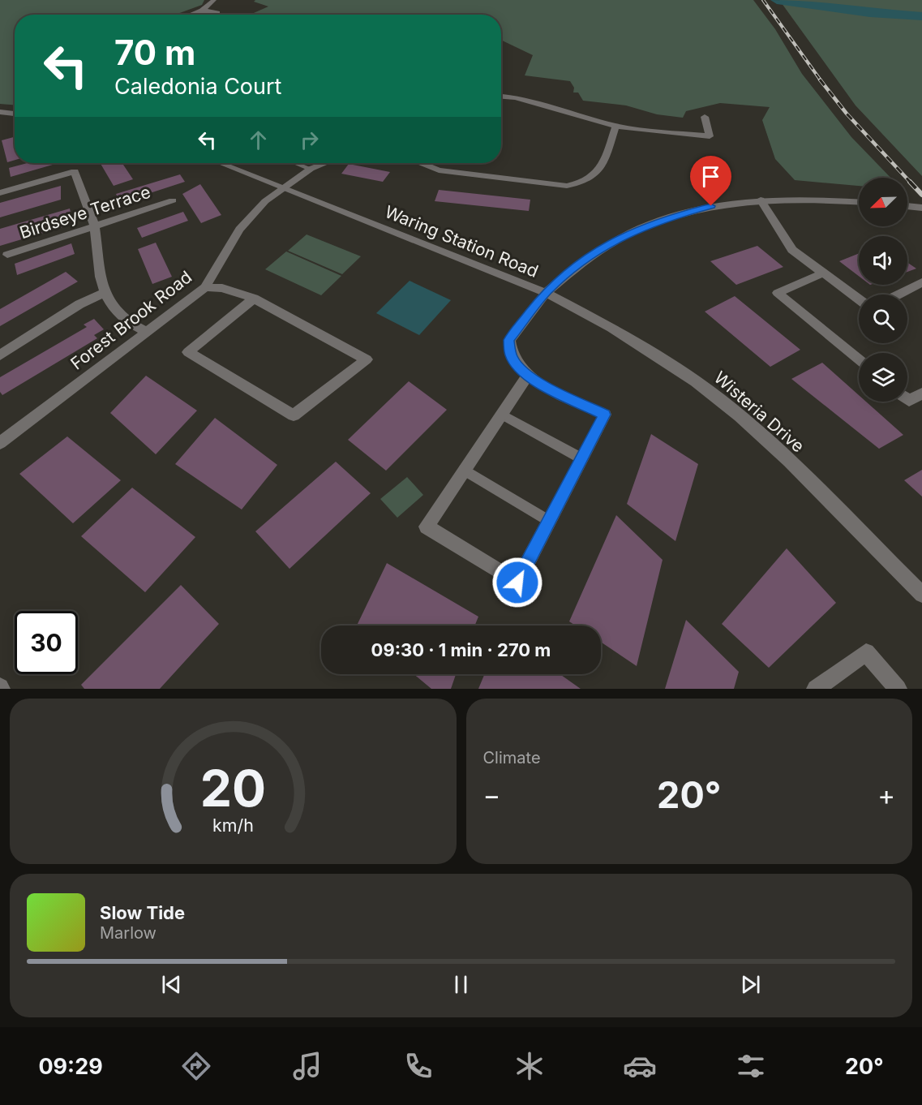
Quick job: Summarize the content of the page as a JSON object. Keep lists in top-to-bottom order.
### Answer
{
  "streets": {
    "street": [
      "Birdseye Terrace",
      "Waring Station Road",
      "Forest Brook Road",
      "Wisteria Drive"
    ]
  },
  "crossings": [
    ["Waring Station Road", "Forest Brook Road"],
    ["Waring Station Road", "Wisteria Drive"]
  ],
  "north": "bottom left",
  "page": {
    "turn": ["70 m", "Caledonia Court"],
    "limit": "30",
    "trip": "09:30 · 1 min · 270 m",
    "tile": "Climate",
    "heat": ["−", "20°", "+"],
    "song": ["Slow Tide", "Marlow"],
    "tabs": ["09:29", "20°"],
    "gauge": ["20", "km/h"]
  }
}
